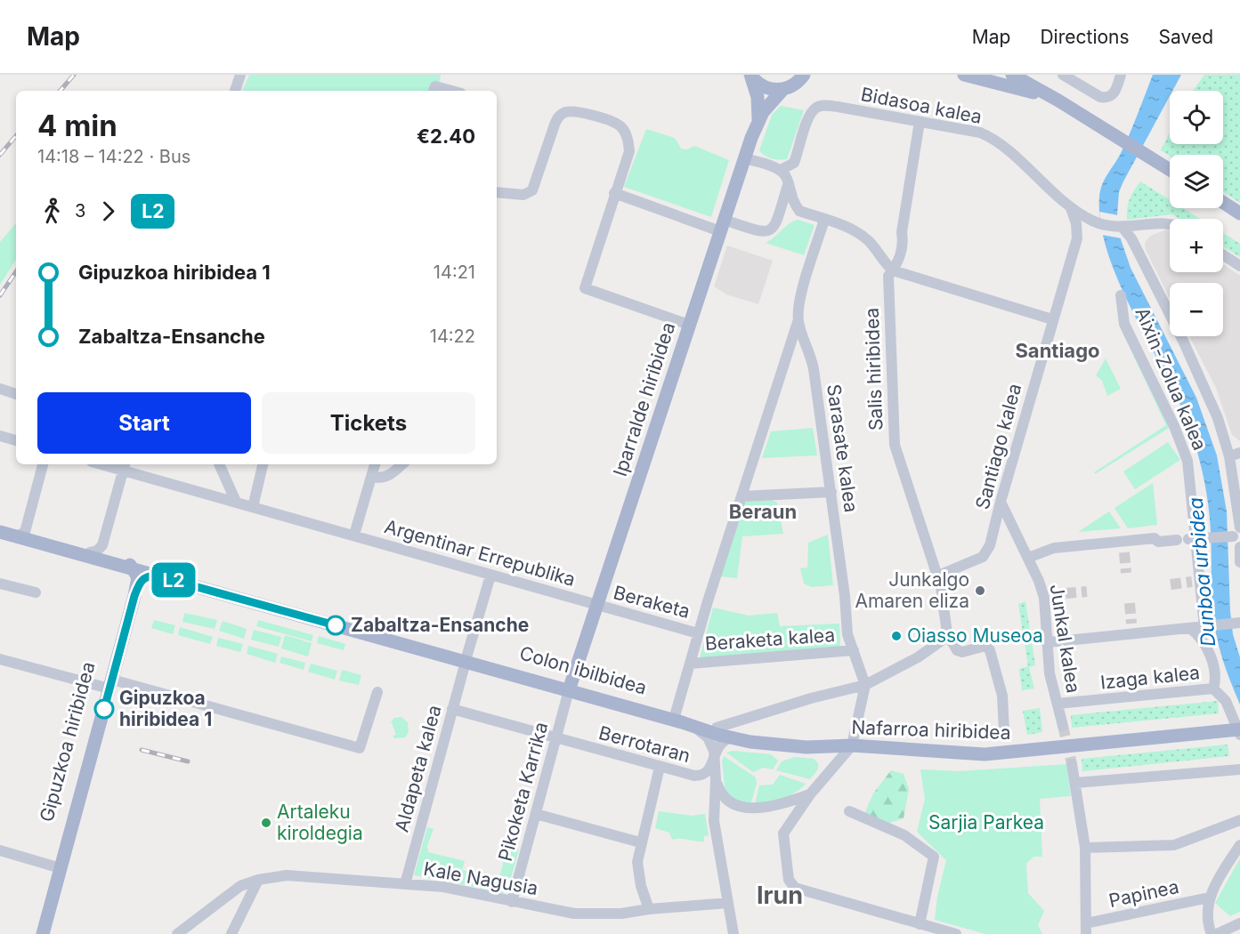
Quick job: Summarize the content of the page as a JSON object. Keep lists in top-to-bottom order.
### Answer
{
  "streets": {
    "main road": [
      "Iparralde hiribidea",
      "Colon ibilbidea",
      "Nafarroa hiribidea",
      "Gipuzkoa hiribidea"
    ],
    "street": [
      "Bidasoa kalea",
      "Salis hiribidea",
      "Aixin-Zolua kalea",
      "Santiago kalea",
      "Sarasate kalea",
      "Argentinar Errepublika",
      "Beraketa",
      "Junkal kalea",
      "Beraketa kalea",
      "Izaga kalea",
      "Berrotaran",
      "Aldapeta kalea",
      "Pikoketa Karrika",
      "Kale Nagusia",
      "Papinea"
    ]
  },
  "crossings": [
    ["Bidasoa kalea", "Salis hiribidea"],
    ["Bidasoa kalea", "Santiago kalea"],
    ["Salis hiribidea", "Santiago kalea"],
    ["Iparralde hiribidea", "Argentinar Errepublika"],
    ["Iparralde hiribidea", "Beraketa"],
    ["Iparralde hiribidea", "Colon ibilbidea"],
    ["Iparralde hiribidea", "Nafarroa hiribidea"],
    ["Iparralde hiribidea", "Pikoketa Karrika"],
    ["Santiago kalea", "Junkal kalea"],
    ["Sarasate kalea", "Beraketa kalea"],
    ["Argentinar Errepublika", "Beraketa"],
    ["Argentinar Errepublika", "Aldapeta kalea"],
    ["Junkal kalea", "Izaga kalea"],
    ["Colon ibilbidea", "Nafarroa hiribidea"],
    ["Colon ibilbidea", "Gipuzkoa hiribidea"],
    ["Colon ibilbidea", "Aldapeta kalea"],
    ["Colon ibilbidea", "Pikoketa Karrika"],
    ["Nafarroa hiribidea", "Pikoketa Karrika"],
    ["Berrotaran", "Aldapeta kalea"],
    ["Berrotaran", "Pikoketa Karrika"],
    ["Aldapeta kalea", "Kale Nagusia"],
    ["Pikoketa Karrika", "Kale Nagusia"]
  ],
  "districts": ["Santiago", "Beraun", "Irun"],
  "water": ["Dunboa urbidea"],
  "parks": ["Sarjia Parkea"],
  "places": [
    "Junkalgo Amaren eliza",
    "Zabaltza-Ensanche",
    "Oiasso Museoa",
    "Gipuzkoa hiribidea 1",
    "Artaleku kiroldegia"
  ],
  "lines": ["bus line L2"],
  "page": {
    "header": "Map",
    "nav": ["Map", "Directions", "Saved"],
    "on_map": "L2",
    "map_buttons": ["+", "−"],
    "heading": ["4 min", "14:18 – 14:22 · Bus", "€2.40"],
    "legs": ["3", "L2"],
    "list": [
      {
        "name": "Gipuzkoa hiribidea 1",
        "value": "14:21"
      },
      {
        "name": "Zabaltza-Ensanche",
        "value": "14:22"
      }
    ],
    "buttons": ["Start", "Tickets"]
  }
}
